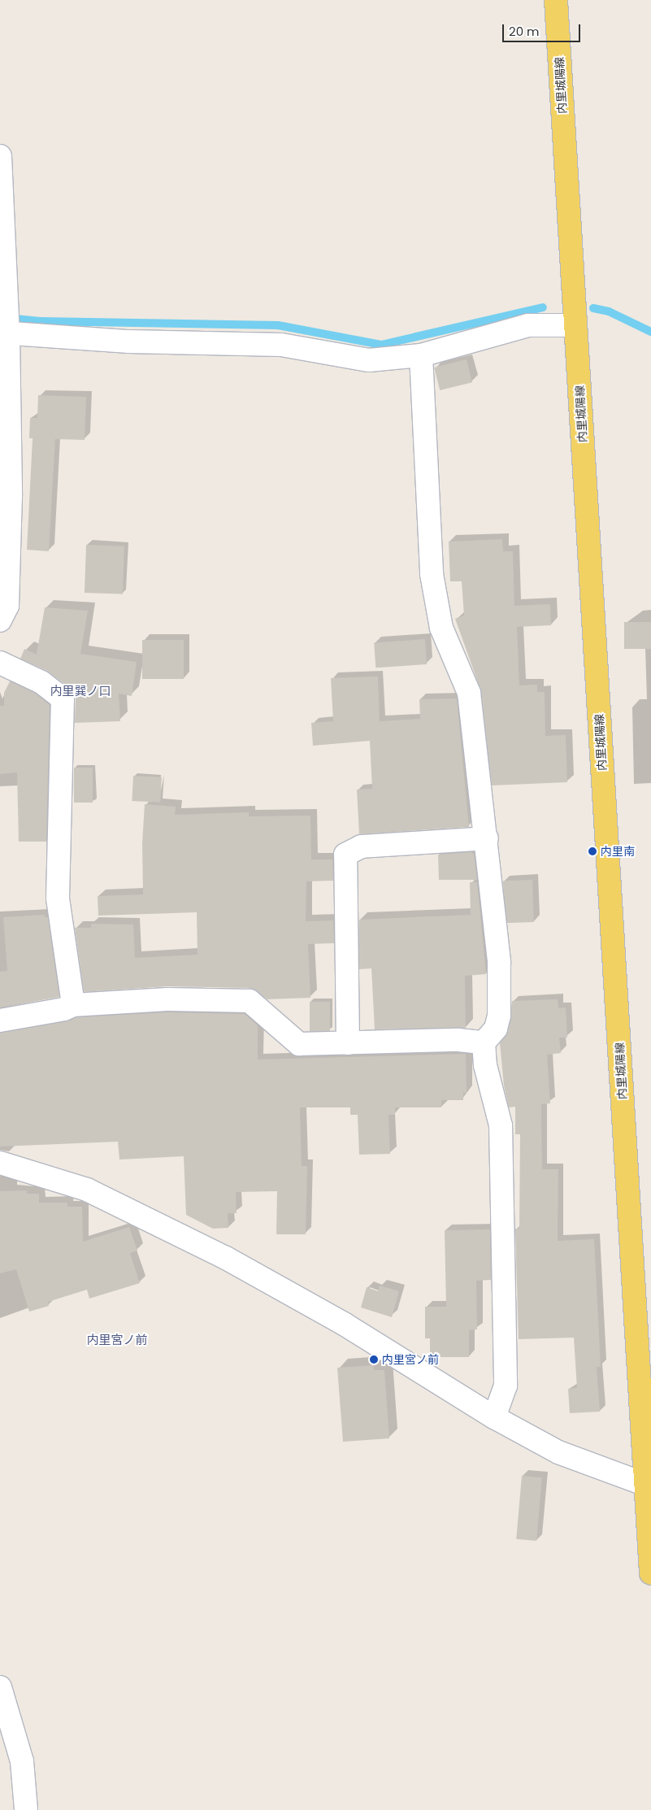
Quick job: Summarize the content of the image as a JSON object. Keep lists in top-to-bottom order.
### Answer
{
  "streets": {
    "main road": ["内里城陽線"]
  },
  "districts": ["内里巽ノ口", "内里宮ノ前"],
  "places": ["内里南", "内里宮ノ前"],
  "scale_bar": "20 m"
}
